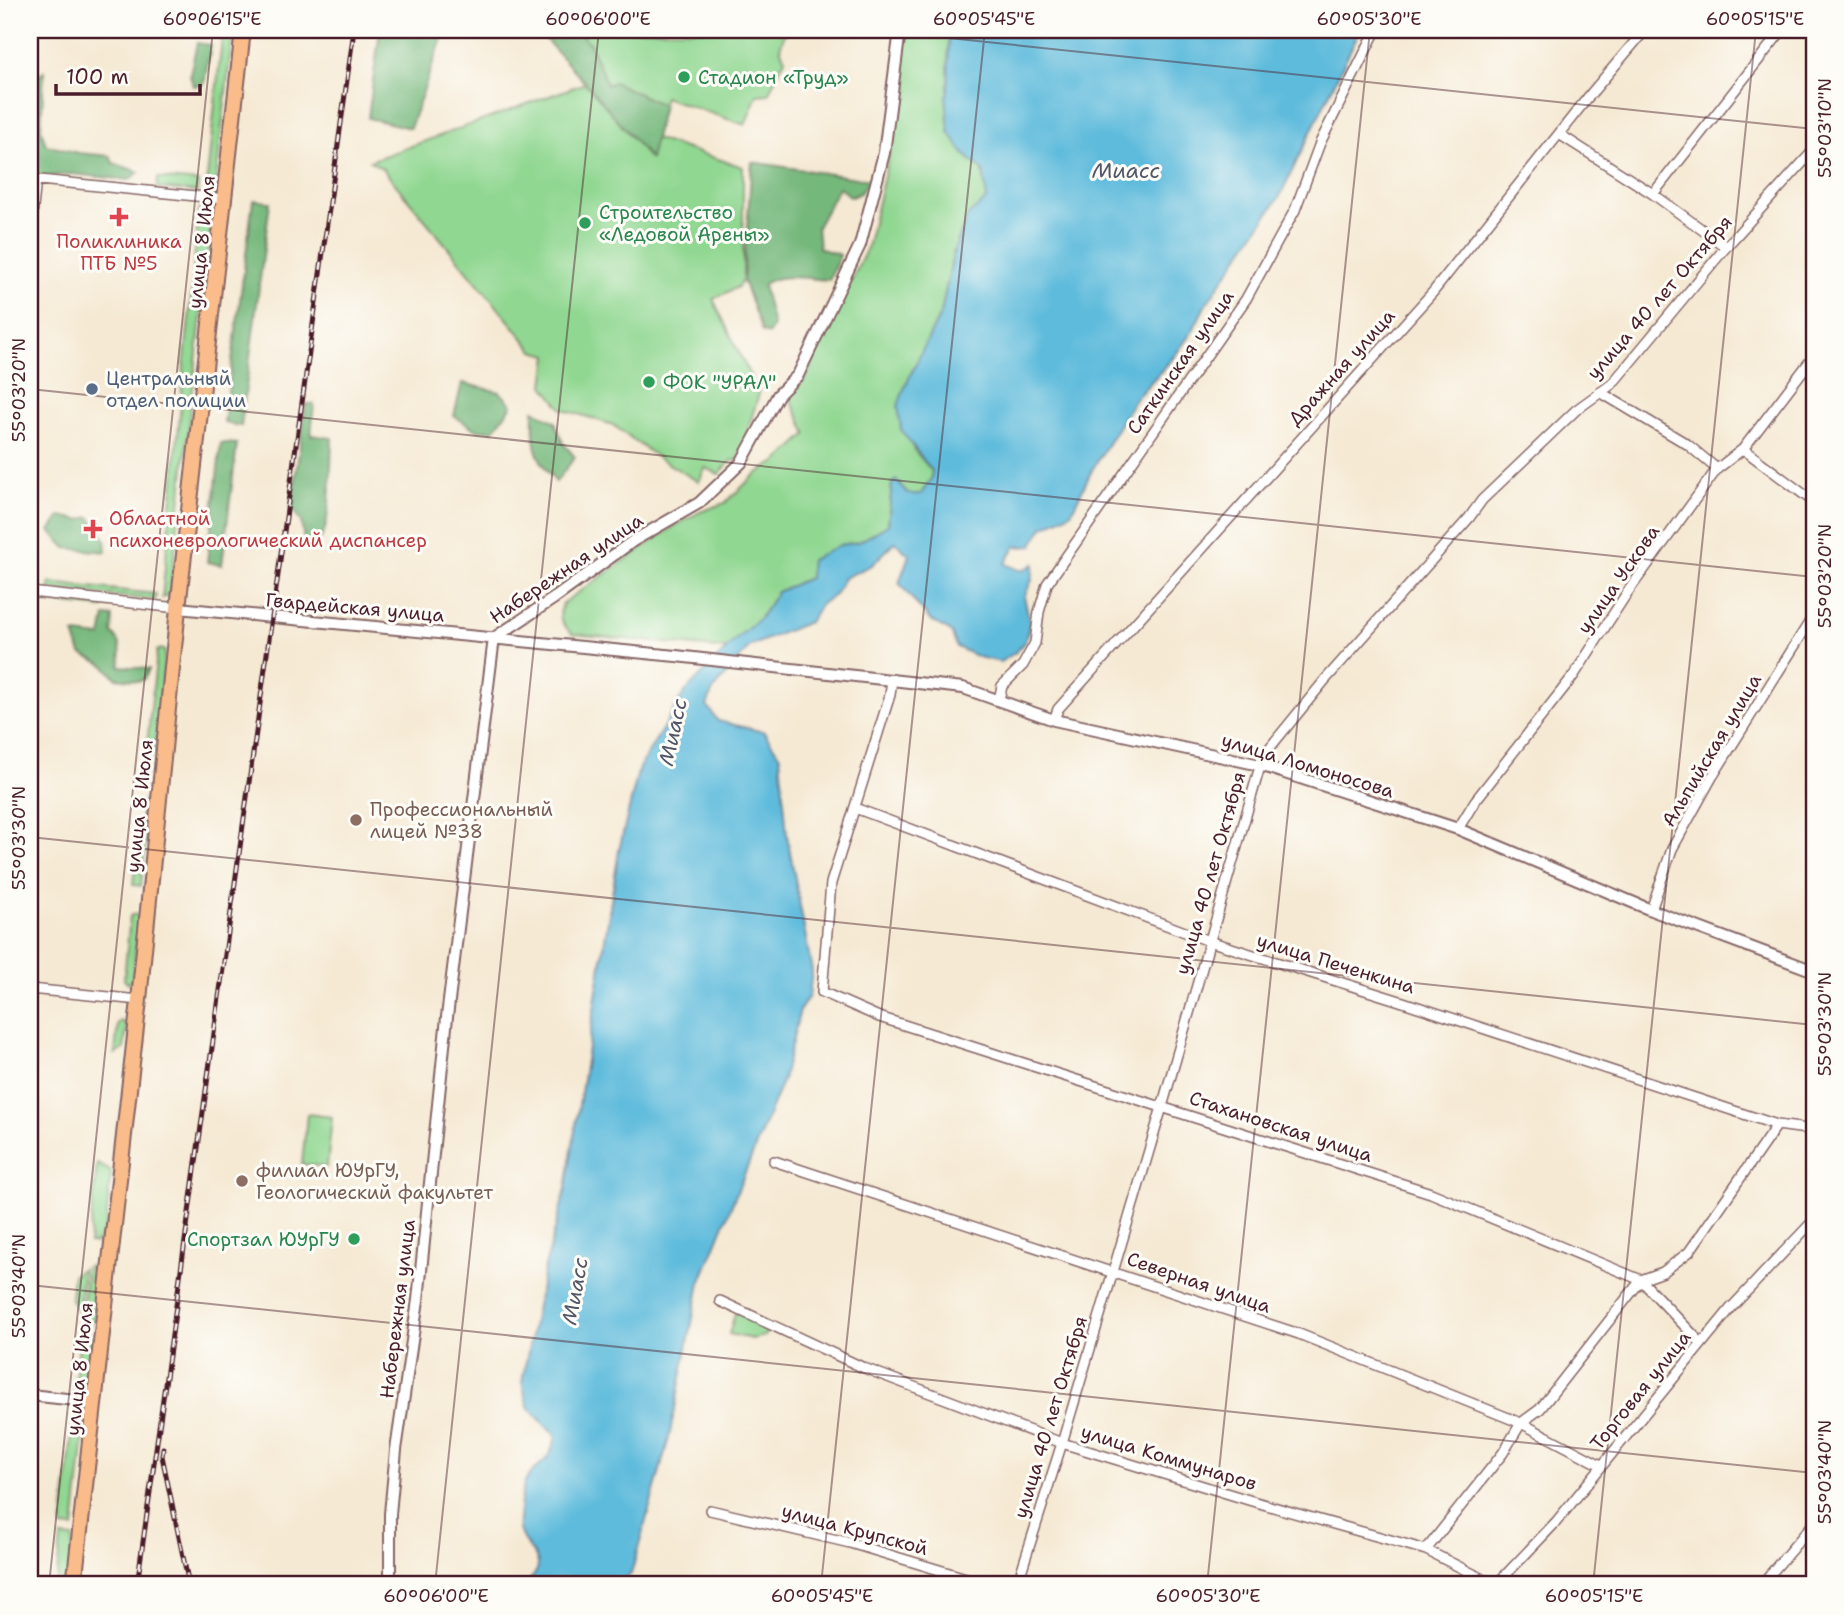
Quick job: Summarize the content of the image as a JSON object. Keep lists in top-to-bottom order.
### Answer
{
  "streets": {
    "main road": ["улица 8 Июля"],
    "street": [
      "улица 40 лет Октября",
      "Саткинская улица",
      "Дражная улица",
      "Набережная улица",
      "улица Ускова",
      "Гвардейская улица",
      "Альпийская улица",
      "улица Ломоносова",
      "улица Печенкина",
      "Стахановская улица",
      "Северная улица",
      "Торговая улица",
      "улица Коммунаров",
      "улица Крупской"
    ]
  },
  "crossings": [
    ["улица 8 Июля", "Гвардейская улица"],
    ["улица 40 лет Октября", "улица Ломоносова"],
    ["улица 40 лет Октября", "улица Печенкина"],
    ["улица 40 лет Октября", "Стахановская улица"],
    ["улица 40 лет Октября", "Северная улица"],
    ["улица 40 лет Октября", "улица Коммунаров"],
    ["Саткинская улица", "улица Ломоносова"],
    ["Дражная улица", "улица Ломоносова"],
    ["Набережная улица", "Гвардейская улица"],
    ["улица Ускова", "улица Ломоносова"],
    ["Гвардейская улица", "улица Ломоносова"],
    ["Альпийская улица", "улица Ломоносова"],
    ["улица Печенкина", "Стахановская улица"],
    ["Стахановская улица", "Торговая улица"],
    ["Северная улица", "Торговая улица"],
    ["Торговая улица", "улица Коммунаров"]
  ],
  "water": ["Миасс"],
  "places": {
    "other": [
      "Стадион «Труд»",
      "Строительство «Ледовой Арены»",
      "ФОК \"УРАЛ\"",
      "Центральный отдел полиции",
      "Профессиональный лицей №38",
      "филиал ЮУрГУ, Геологический факультет",
      "Спортзал ЮУрГУ"
    ],
    "health": ["Поликлиника ПТБ №5", "Областной психоневрологический диспансер"]
  },
  "scale_bar": "100 m",
  "coordinates": [
    "60°06'15\"E",
    "60°06'00\"E",
    "60°05'45\"E",
    "60°05'30\"E",
    "60°05'15\"E",
    "55°03'10\"N",
    "55°03'20\"N",
    "55°03'30\"N",
    "55°03'40\"N"
  ]
}
